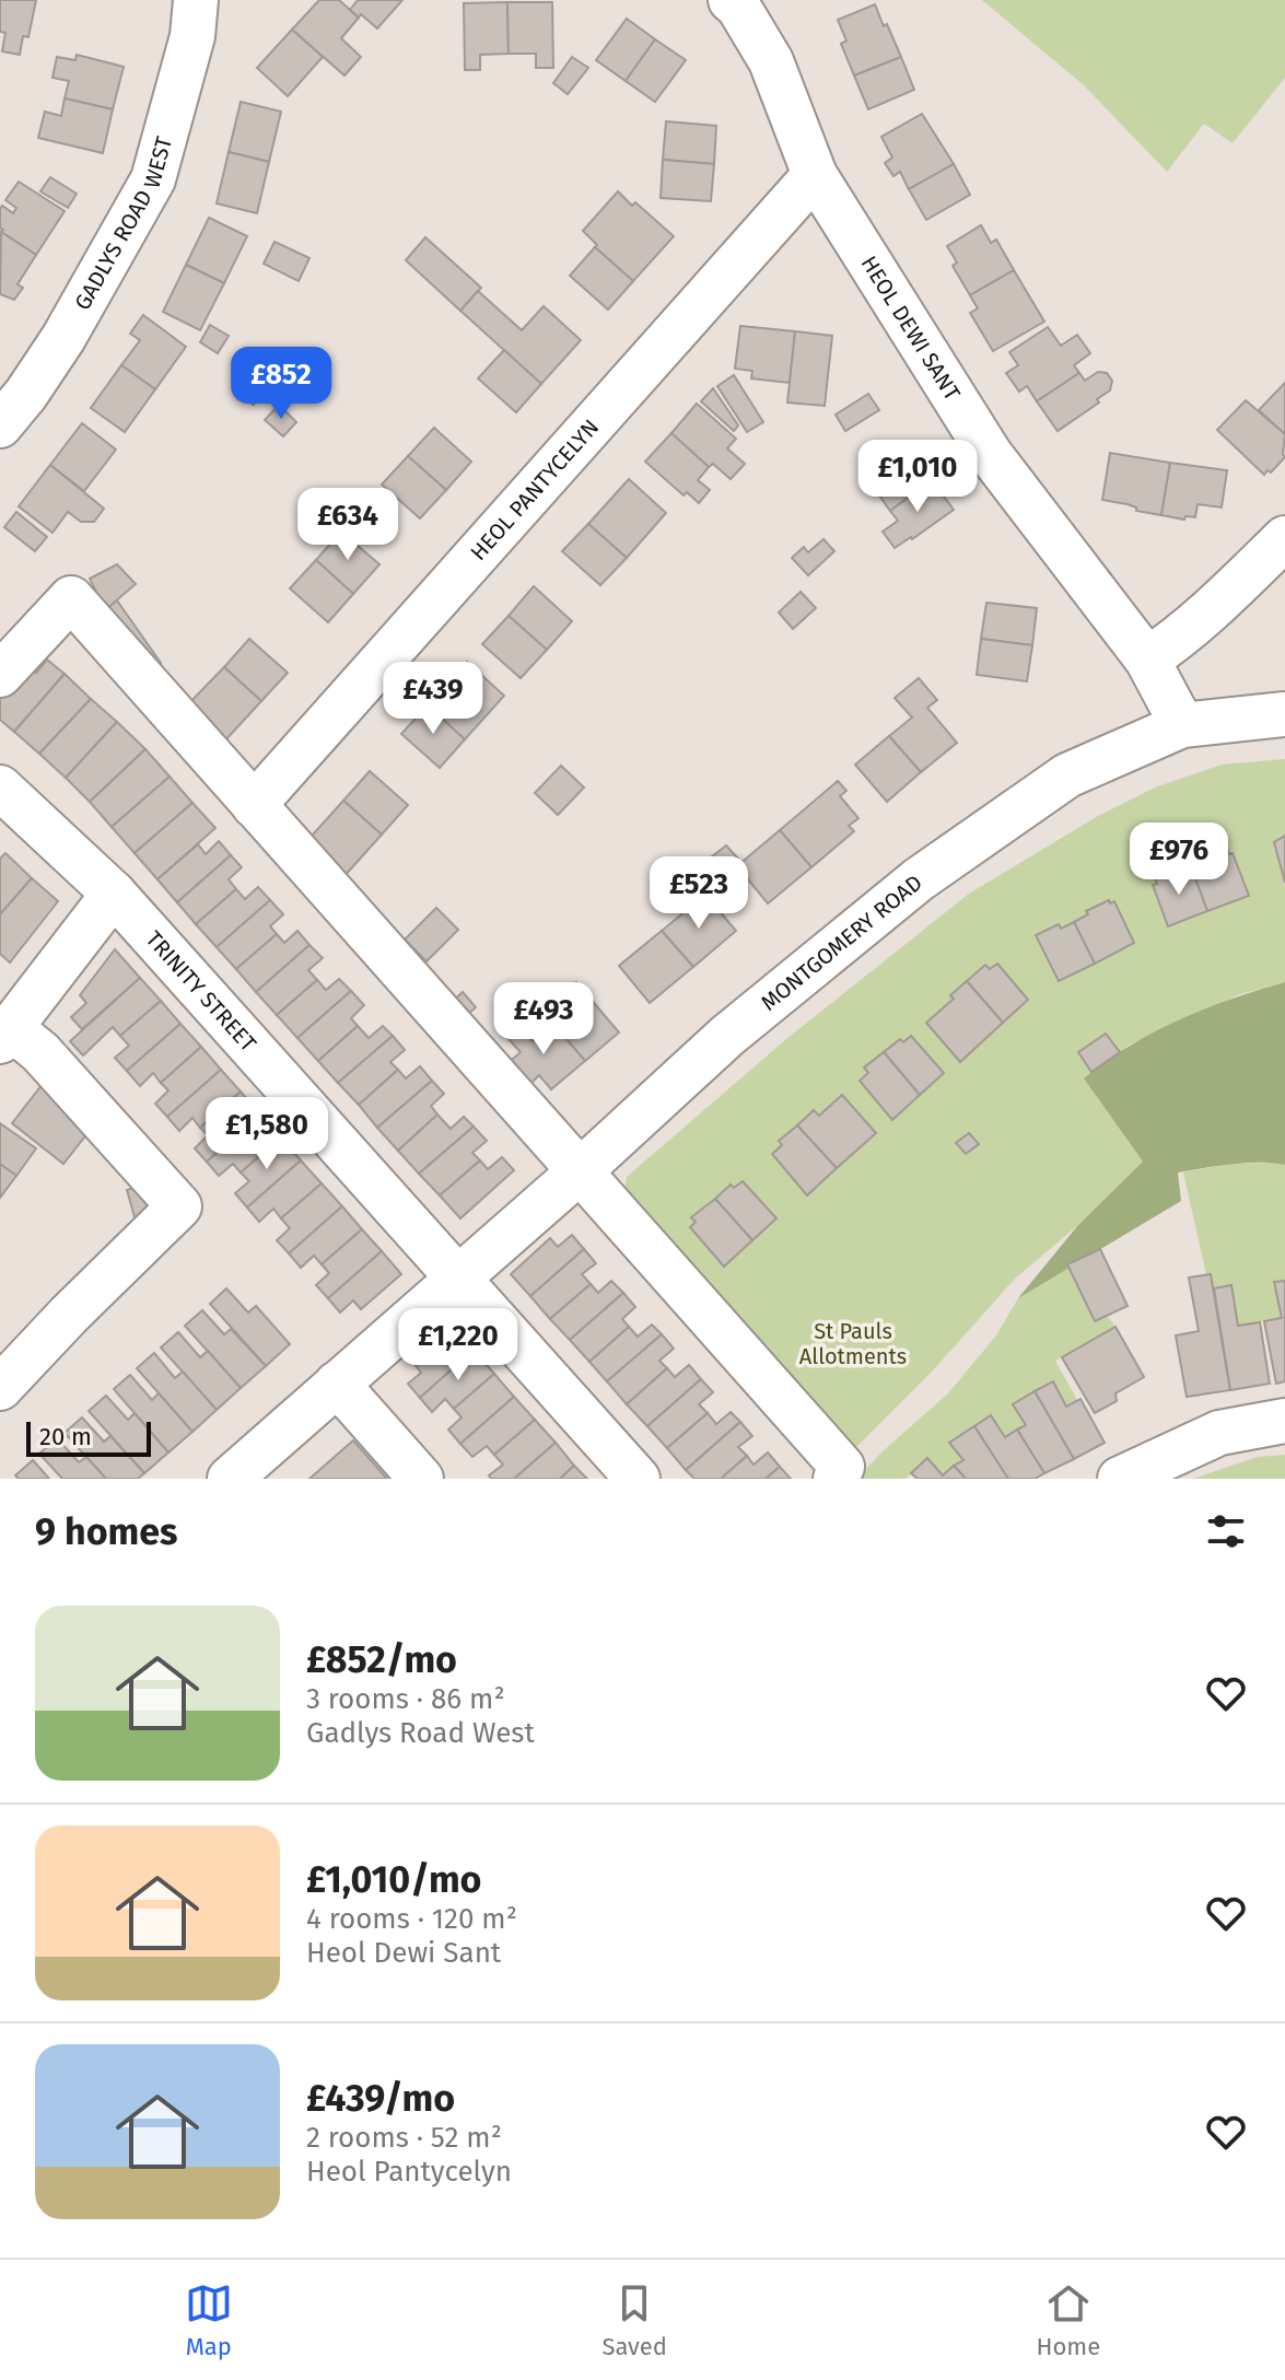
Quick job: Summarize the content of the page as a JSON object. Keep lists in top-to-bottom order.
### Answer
{
  "streets": {
    "street": [
      "GADLYS ROAD WEST",
      "HEOL DEWI SANT",
      "HEOL PANTYCELYN",
      "MONTGOMERY ROAD",
      "TRINITY STREET"
    ]
  },
  "crossings": [
    ["HEOL DEWI SANT", "HEOL PANTYCELYN"],
    ["HEOL DEWI SANT", "MONTGOMERY ROAD"],
    ["MONTGOMERY ROAD", "TRINITY STREET"]
  ],
  "parks": ["St Pauls Allotments"],
  "scale_bar": "20 m",
  "page": {
    "price": [
      "£852",
      "£1,010",
      "£634",
      "£439",
      "£976",
      "£523",
      "£493",
      "£1,580",
      "£1,220"
    ],
    "scale": "20 m",
    "heading": "9 homes",
    "list": [
      {
        "name": "£852/mo",
        "note": "3 rooms · 86 m² · Gadlys Road West"
      },
      {
        "name": "£1,010/mo",
        "note": "4 rooms · 120 m² · Heol Dewi Sant"
      },
      {
        "name": "£439/mo",
        "note": "2 rooms · 52 m² · Heol Pantycelyn"
      }
    ],
    "tabs": ["Map", "Saved", "Home"]
  }
}
